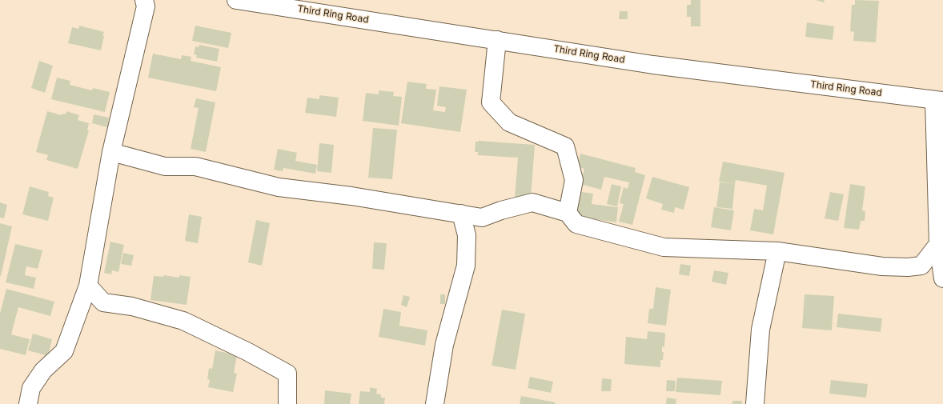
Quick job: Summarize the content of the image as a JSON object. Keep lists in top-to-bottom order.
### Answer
{
  "streets": {
    "street": ["Third Ring Road"]
  }
}
